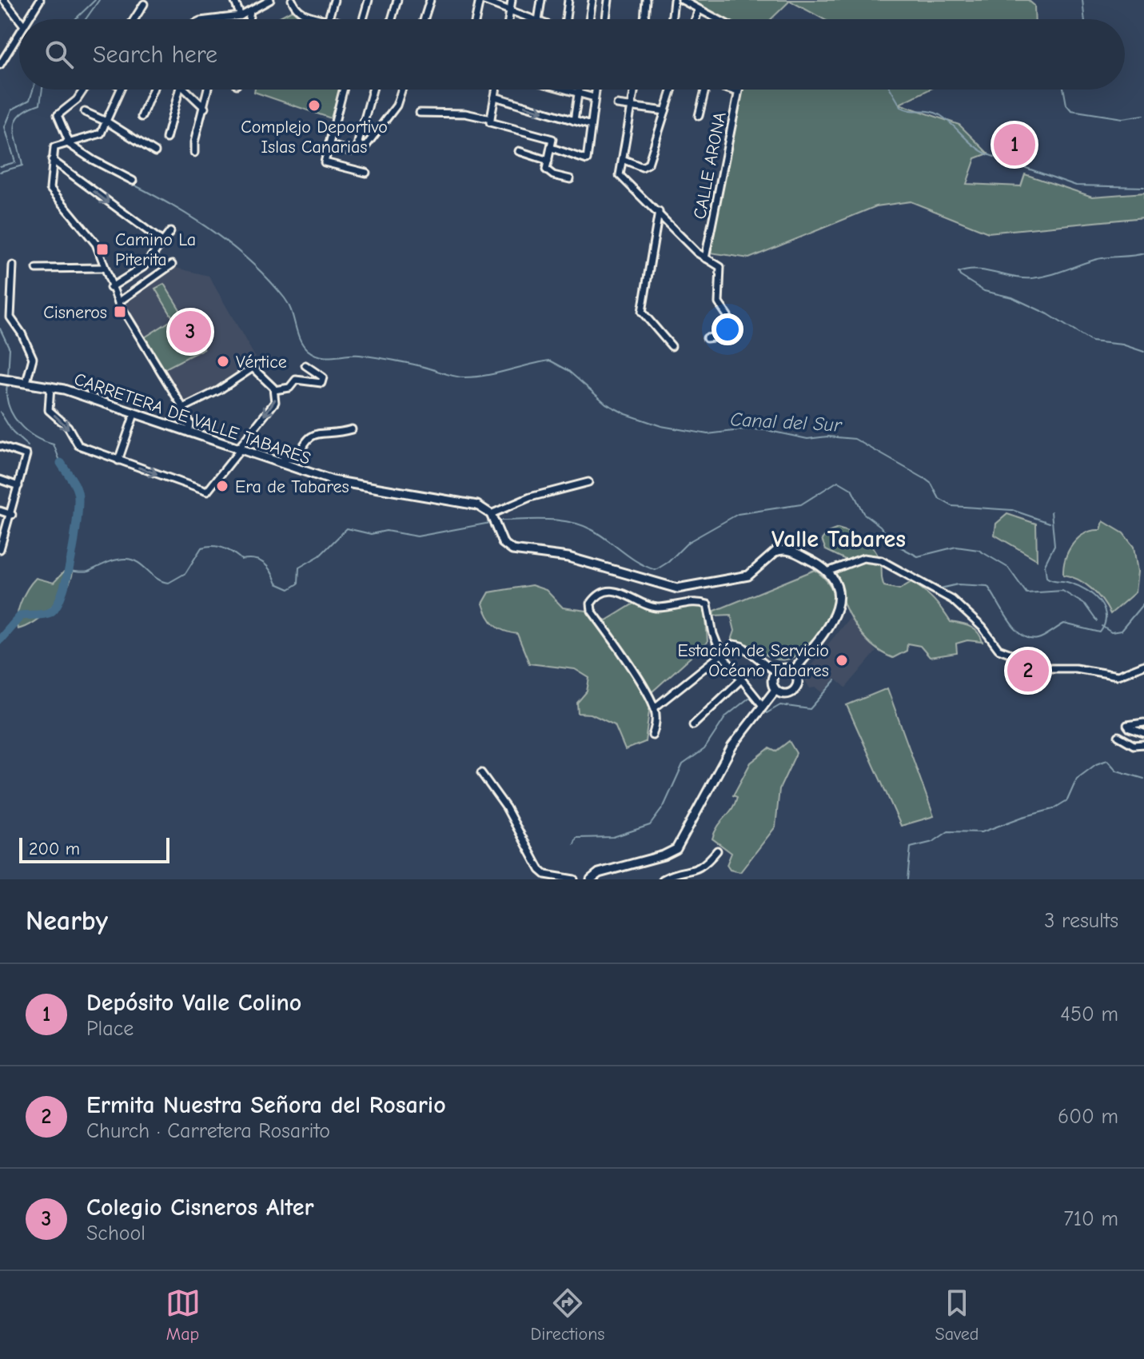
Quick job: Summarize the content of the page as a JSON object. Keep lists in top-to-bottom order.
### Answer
{
  "streets": {
    "main road": ["CARRETERA DE VALLE TABARES"],
    "street": ["CALLE ARONA"]
  },
  "districts": ["Valle Tabares"],
  "water": ["Canal del Sur"],
  "places": {
    "other": [
      "Complejo Deportivo Islas Canarias",
      "Vértice",
      "Era de Tabares",
      "Estación de Servicio Océano Tabares"
    ],
    "transit": ["Camino La Piterita", "Cisneros"]
  },
  "scale_bar": "200 m",
  "page": {
    "search": "Search here",
    "pins": ["1", "3", "2"],
    "scale": "200 m",
    "heading": ["Nearby", "3 results"],
    "list": [
      {
        "mark": "1",
        "name": "Depósito Valle Colino",
        "note": "Place",
        "value": "450 m"
      },
      {
        "mark": "2",
        "name": "Ermita Nuestra Señora del Rosario",
        "note": "Church · Carretera Rosarito",
        "value": "600 m"
      },
      {
        "mark": "3",
        "name": "Colegio Cisneros Alter",
        "note": "School",
        "value": "710 m"
      }
    ],
    "nav": ["Map", "Directions", "Saved"]
  }
}
